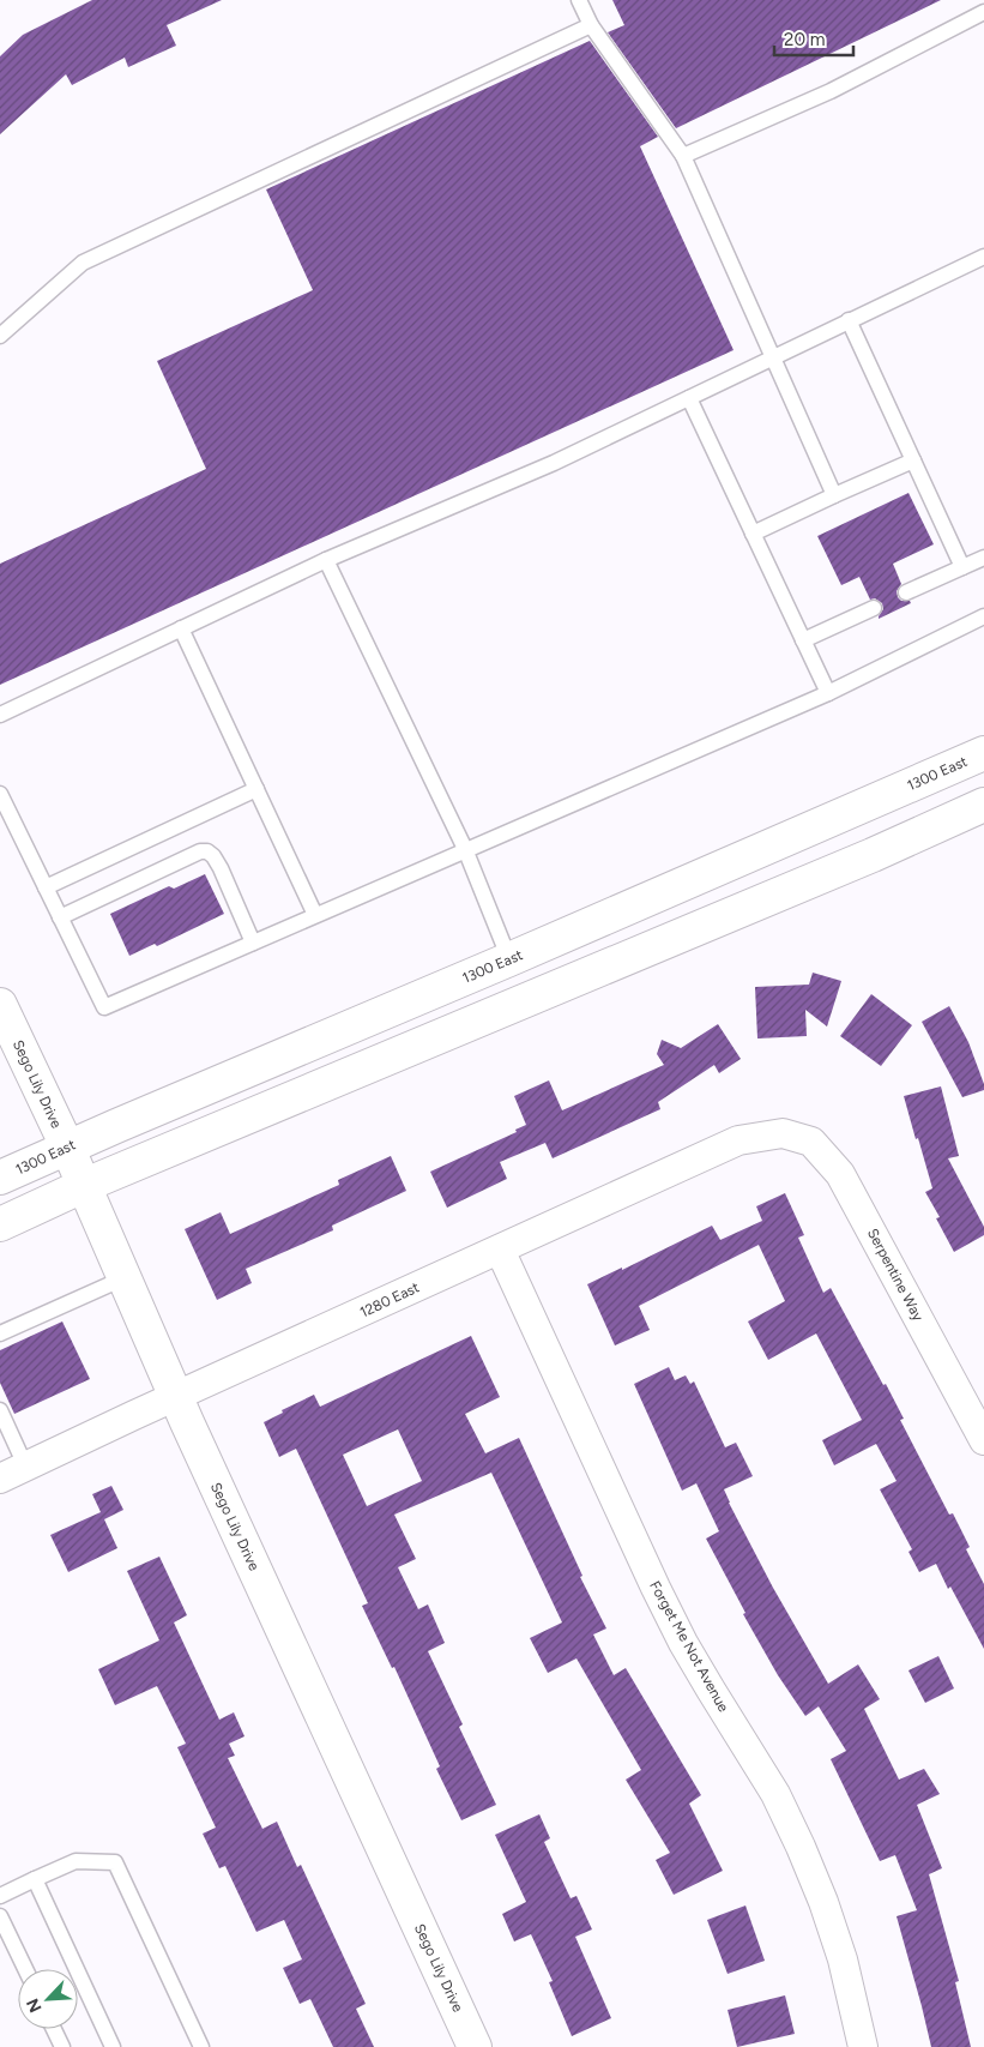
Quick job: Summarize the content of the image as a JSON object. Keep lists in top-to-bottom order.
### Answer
{
  "streets": {
    "main road": ["1300 East", "Sego Lily Drive"],
    "street": ["Serpentine Way", "1280 East", "Forget Me Not Avenue"]
  },
  "crossings": [
    ["1300 East", "Sego Lily Drive"],
    ["Sego Lily Drive", "1280 East"],
    ["Serpentine Way", "1280 East"],
    ["1280 East", "Forget Me Not Avenue"]
  ],
  "scale_bar": "20 m",
  "north": "bottom left"
}
